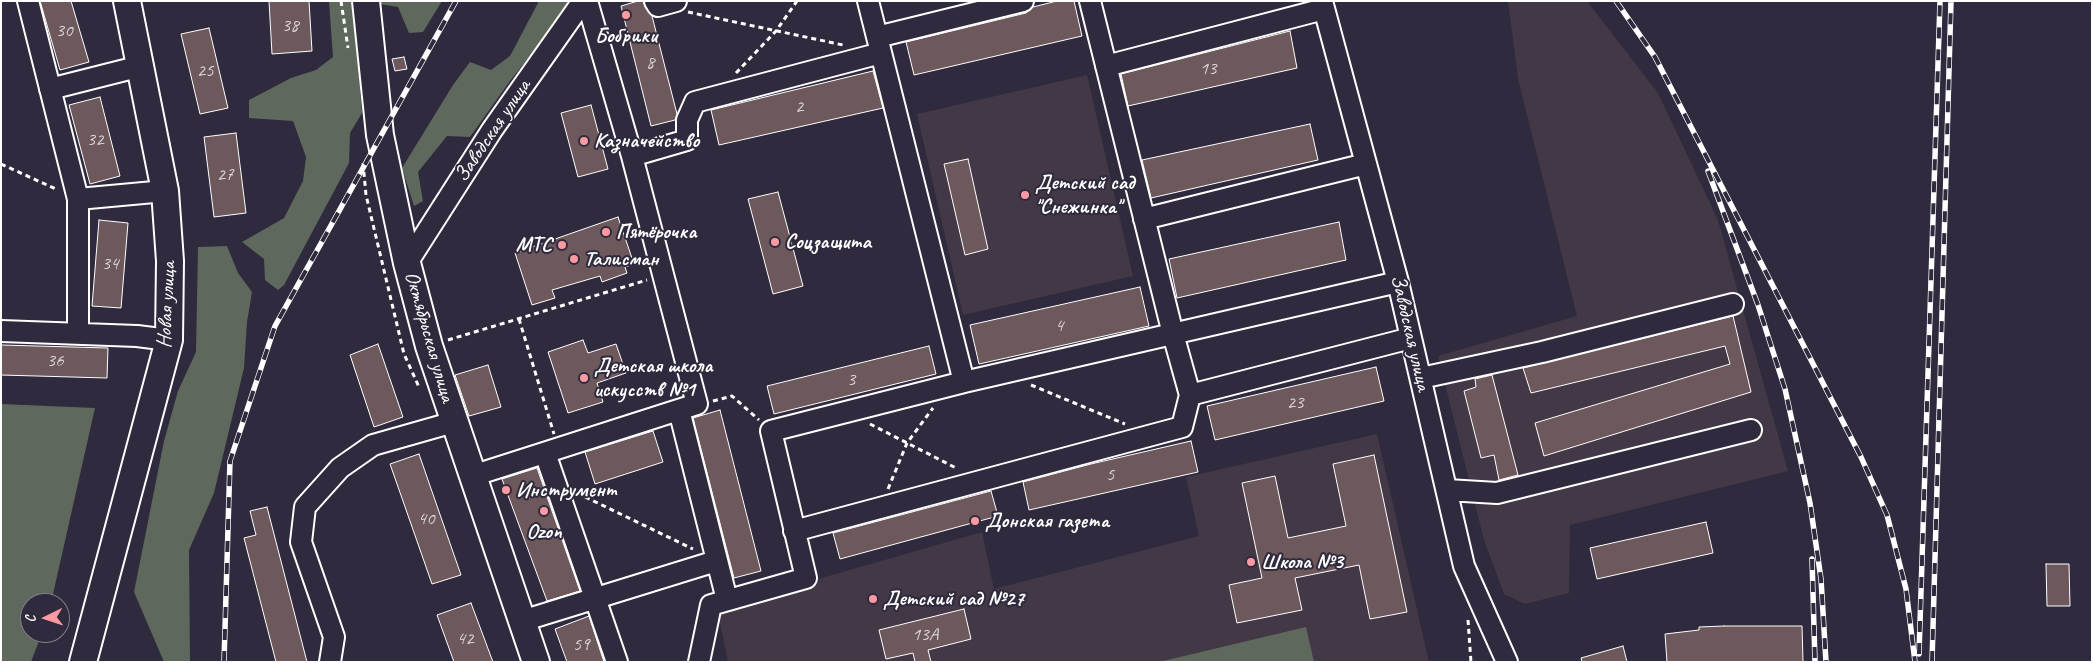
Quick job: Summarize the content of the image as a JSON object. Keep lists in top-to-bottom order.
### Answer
{
  "streets": {
    "main road": ["Новая улица", "Октябрьская улица"],
    "street": ["Заводская улица"]
  },
  "crossings": [
    ["Заводская улица", "Октябрьская улица"]
  ],
  "places": [
    "Бобрики",
    "Казначейство",
    "Детский сад \"Снежинка\"",
    "Пятёрочка",
    "Соцзащита",
    "МТС",
    "Талисман",
    "Детская школа искусств №1",
    "Инструмент",
    "Ozon",
    "Донская газета",
    "Школа №3",
    "Детский сад №27"
  ],
  "house_numbers": [
    "38",
    "30",
    "8",
    "13",
    "25",
    "2",
    "32",
    "27",
    "34",
    "4",
    "36",
    "3",
    "23",
    "5",
    "40",
    "13А",
    "42",
    "59"
  ],
  "north": "left"
}
